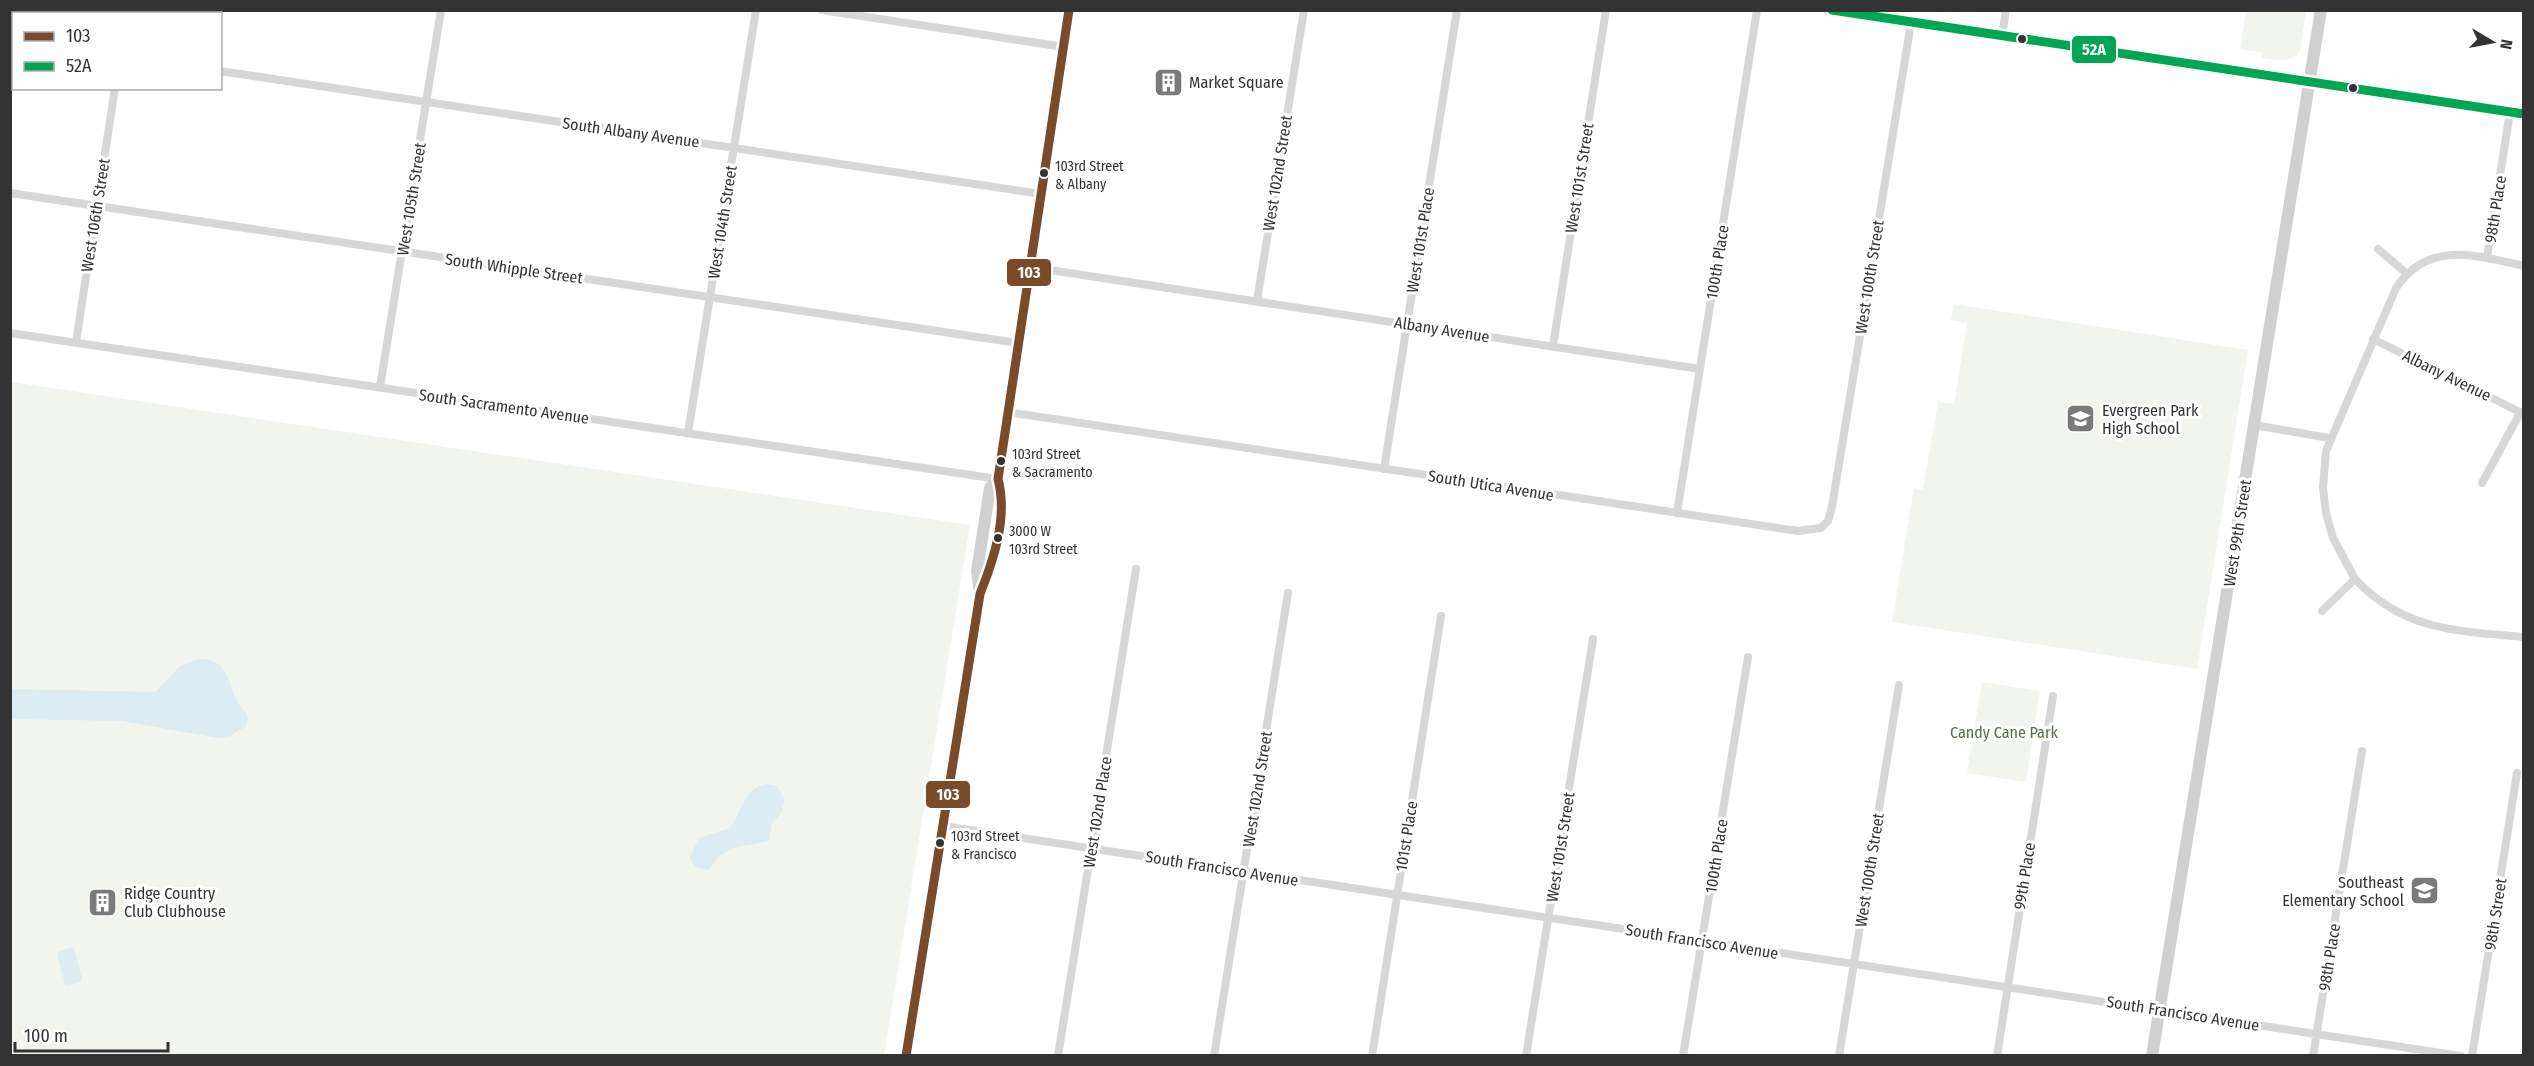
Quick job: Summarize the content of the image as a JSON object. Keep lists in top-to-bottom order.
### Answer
{
  "streets": {
    "main road": ["West 99th Street"],
    "street": [
      "South Albany Avenue",
      "West 102nd Street",
      "West 101st Street",
      "West 105th Street",
      "98th Place",
      "West 106th Street",
      "West 104th Street",
      "West 101st Place",
      "100th Place",
      "South Whipple Street",
      "West 100th Street",
      "Albany Avenue",
      "South Sacramento Avenue",
      "South Utica Avenue",
      "West 102nd Place",
      "101st Place",
      "South Francisco Avenue",
      "99th Place",
      "98th Street"
    ]
  },
  "crossings": [
    ["South Albany Avenue", "West 105th Street"],
    ["South Albany Avenue", "West 104th Street"],
    ["West 102nd Street", "Albany Avenue"],
    ["West 102nd Street", "South Francisco Avenue"],
    ["West 101st Street", "Albany Avenue"],
    ["West 101st Street", "South Francisco Avenue"],
    ["West 105th Street", "South Whipple Street"],
    ["West 105th Street", "South Sacramento Avenue"],
    ["98th Place", "South Francisco Avenue"],
    ["West 106th Street", "South Whipple Street"],
    ["West 106th Street", "South Sacramento Avenue"],
    ["West 104th Street", "South Whipple Street"],
    ["West 104th Street", "South Sacramento Avenue"],
    ["West 101st Place", "Albany Avenue"],
    ["West 101st Place", "South Utica Avenue"],
    ["100th Place", "Albany Avenue"],
    ["100th Place", "South Utica Avenue"],
    ["100th Place", "South Francisco Avenue"],
    ["West 100th Street", "South Utica Avenue"],
    ["West 100th Street", "South Francisco Avenue"],
    ["West 99th Street", "South Francisco Avenue"],
    ["West 102nd Place", "South Francisco Avenue"],
    ["101st Place", "South Francisco Avenue"],
    ["South Francisco Avenue", "99th Place"]
  ],
  "parks": ["Candy Cane Park"],
  "places": {
    "building": ["Market Square", "Ridge Country Club Clubhouse"],
    "other": [
      "103rd Street & Albany",
      "103rd Street & Sacramento",
      "3000 W 103rd Street",
      "103rd Street & Francisco"
    ],
    "school or university": ["Evergreen Park High School", "Southeast Elementary School"]
  },
  "lines": ["transit line 103", "transit line 52A"],
  "legend": ["103", "52A"],
  "scale_bar": "100 m",
  "north": "right"
}
